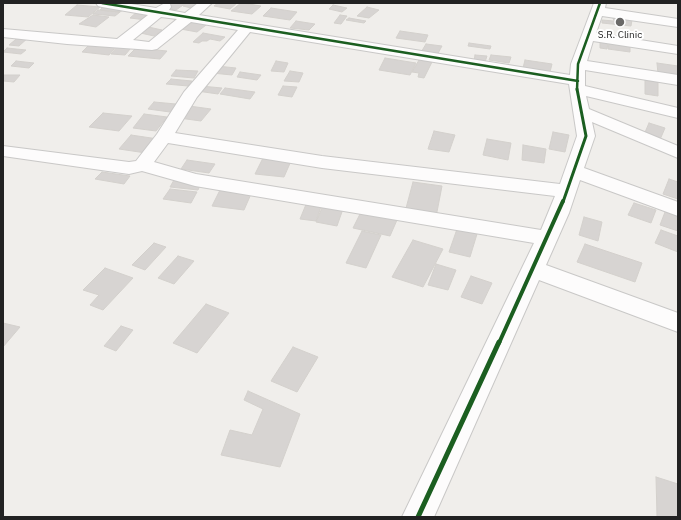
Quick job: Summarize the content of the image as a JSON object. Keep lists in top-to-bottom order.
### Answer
{
  "places": ["S.R. Clinic"]
}
